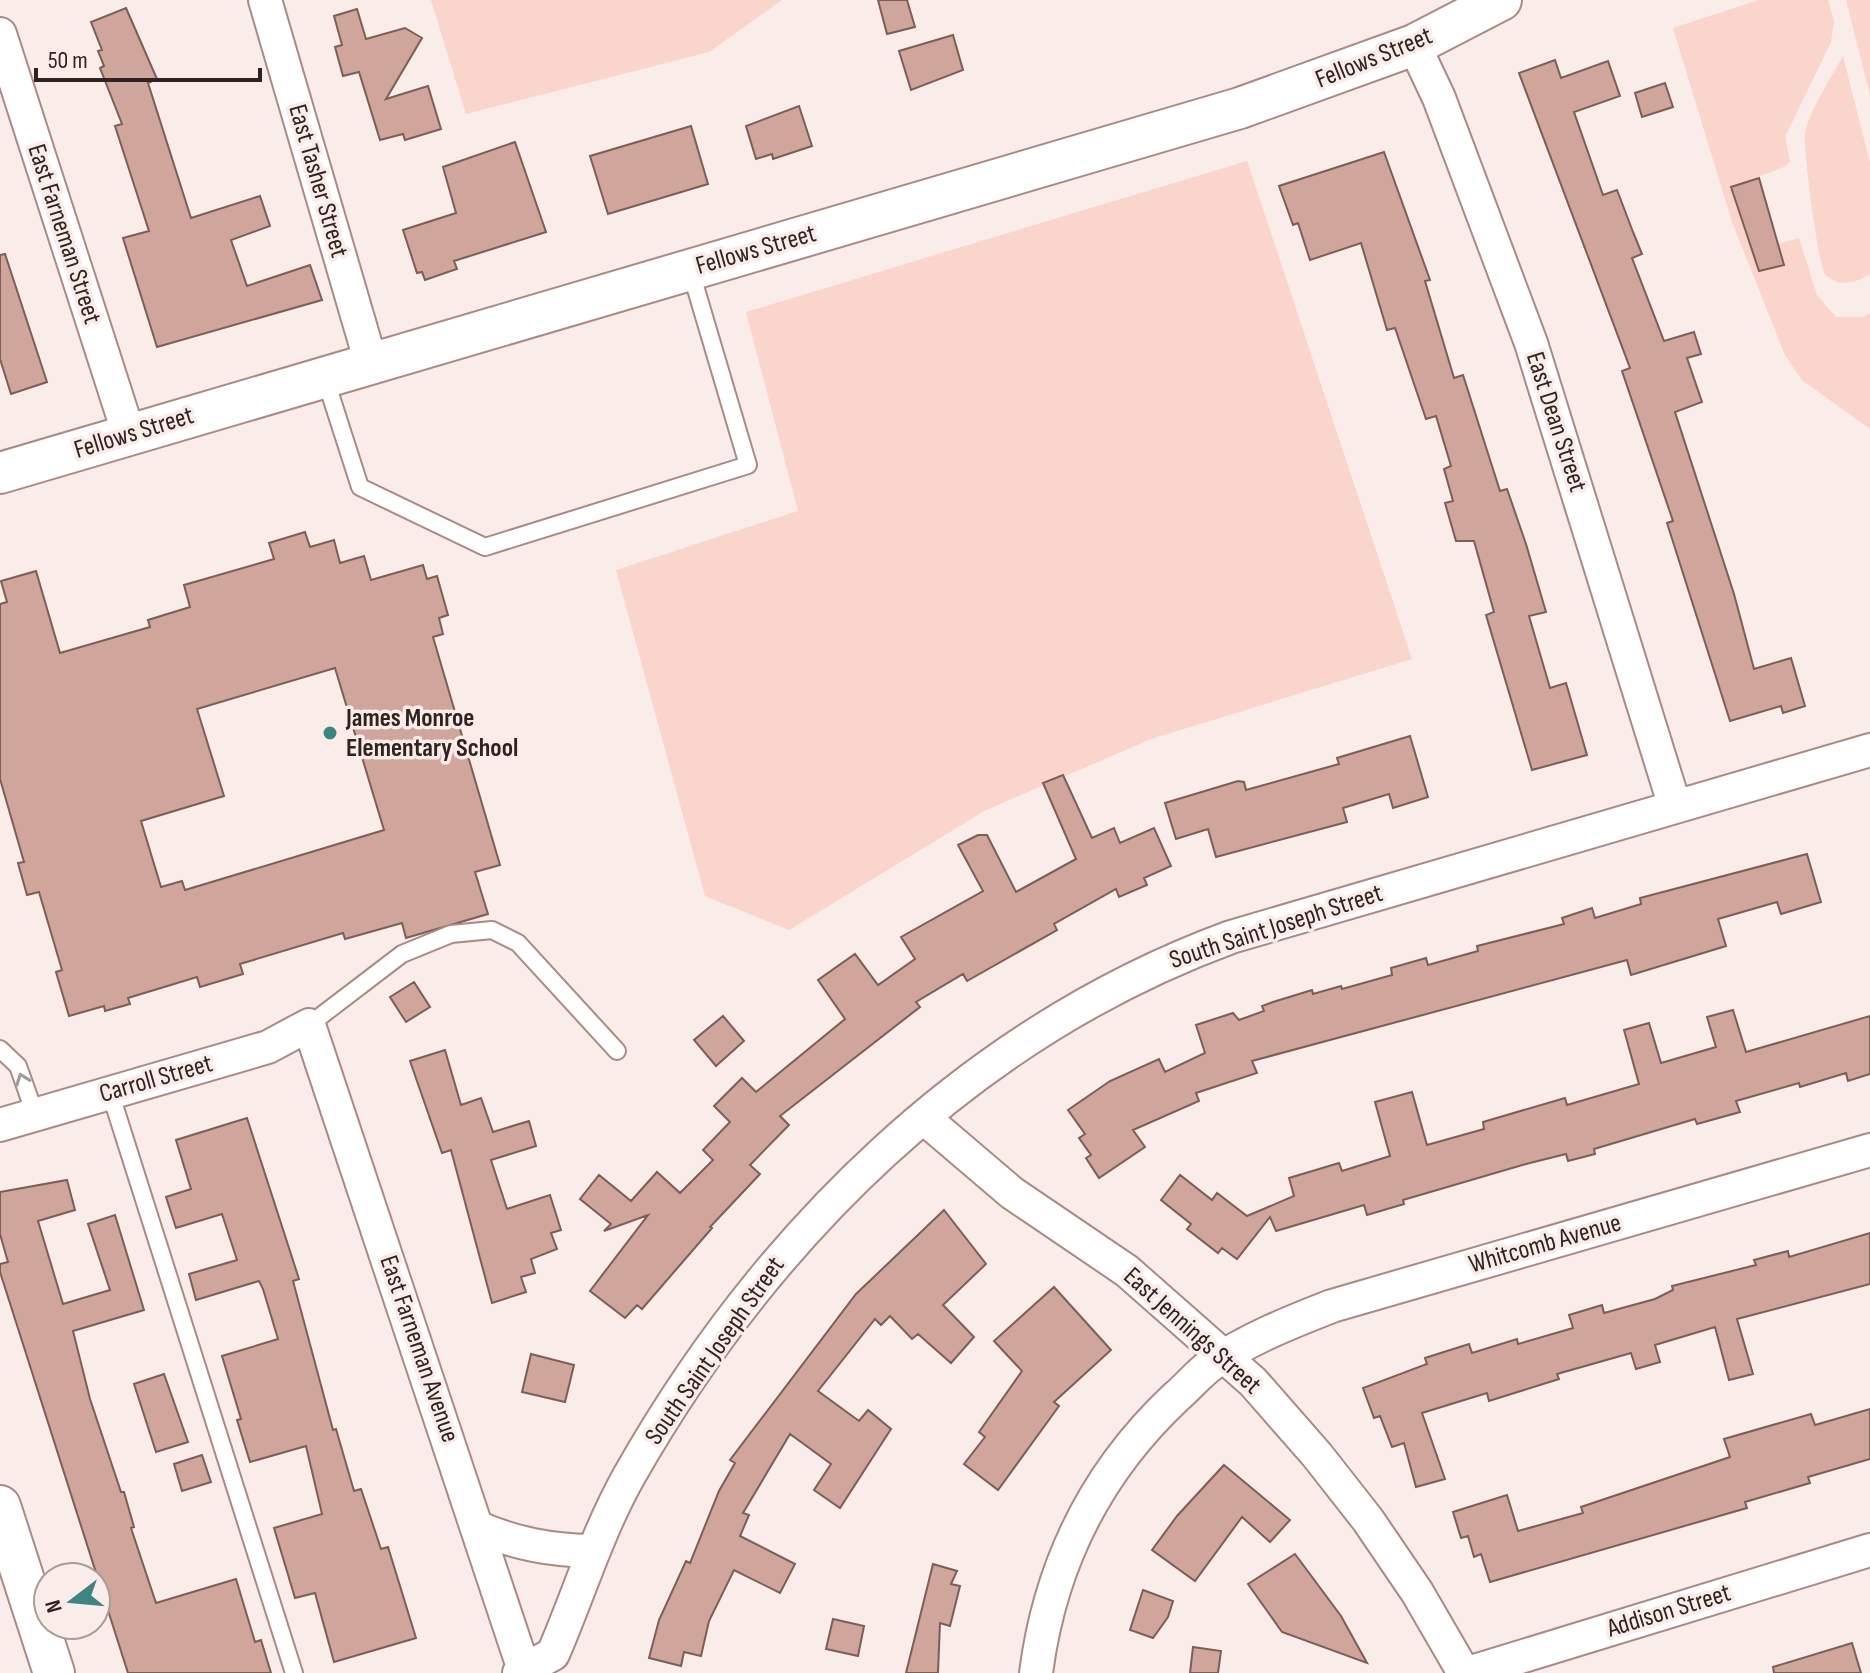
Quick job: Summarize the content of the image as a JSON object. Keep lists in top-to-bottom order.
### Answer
{
  "streets": {
    "street": [
      "Fellows Street",
      "East Tasher Street",
      "East Farneman Street",
      "East Dean Street",
      "South Saint Joseph Street",
      "Carroll Street",
      "Whitcomb Avenue",
      "East Jennings Street",
      "East Farneman Avenue",
      "Addison Street"
    ]
  },
  "crossings": [
    ["Fellows Street", "East Tasher Street"],
    ["Fellows Street", "East Farneman Street"],
    ["Fellows Street", "East Dean Street"],
    ["East Dean Street", "South Saint Joseph Street"],
    ["South Saint Joseph Street", "East Jennings Street"],
    ["South Saint Joseph Street", "East Farneman Avenue"],
    ["Carroll Street", "East Farneman Avenue"],
    ["Whitcomb Avenue", "East Jennings Street"],
    ["East Jennings Street", "Addison Street"]
  ],
  "places": ["James Monroe Elementary School"],
  "scale_bar": "50 m",
  "north": "left"
}
